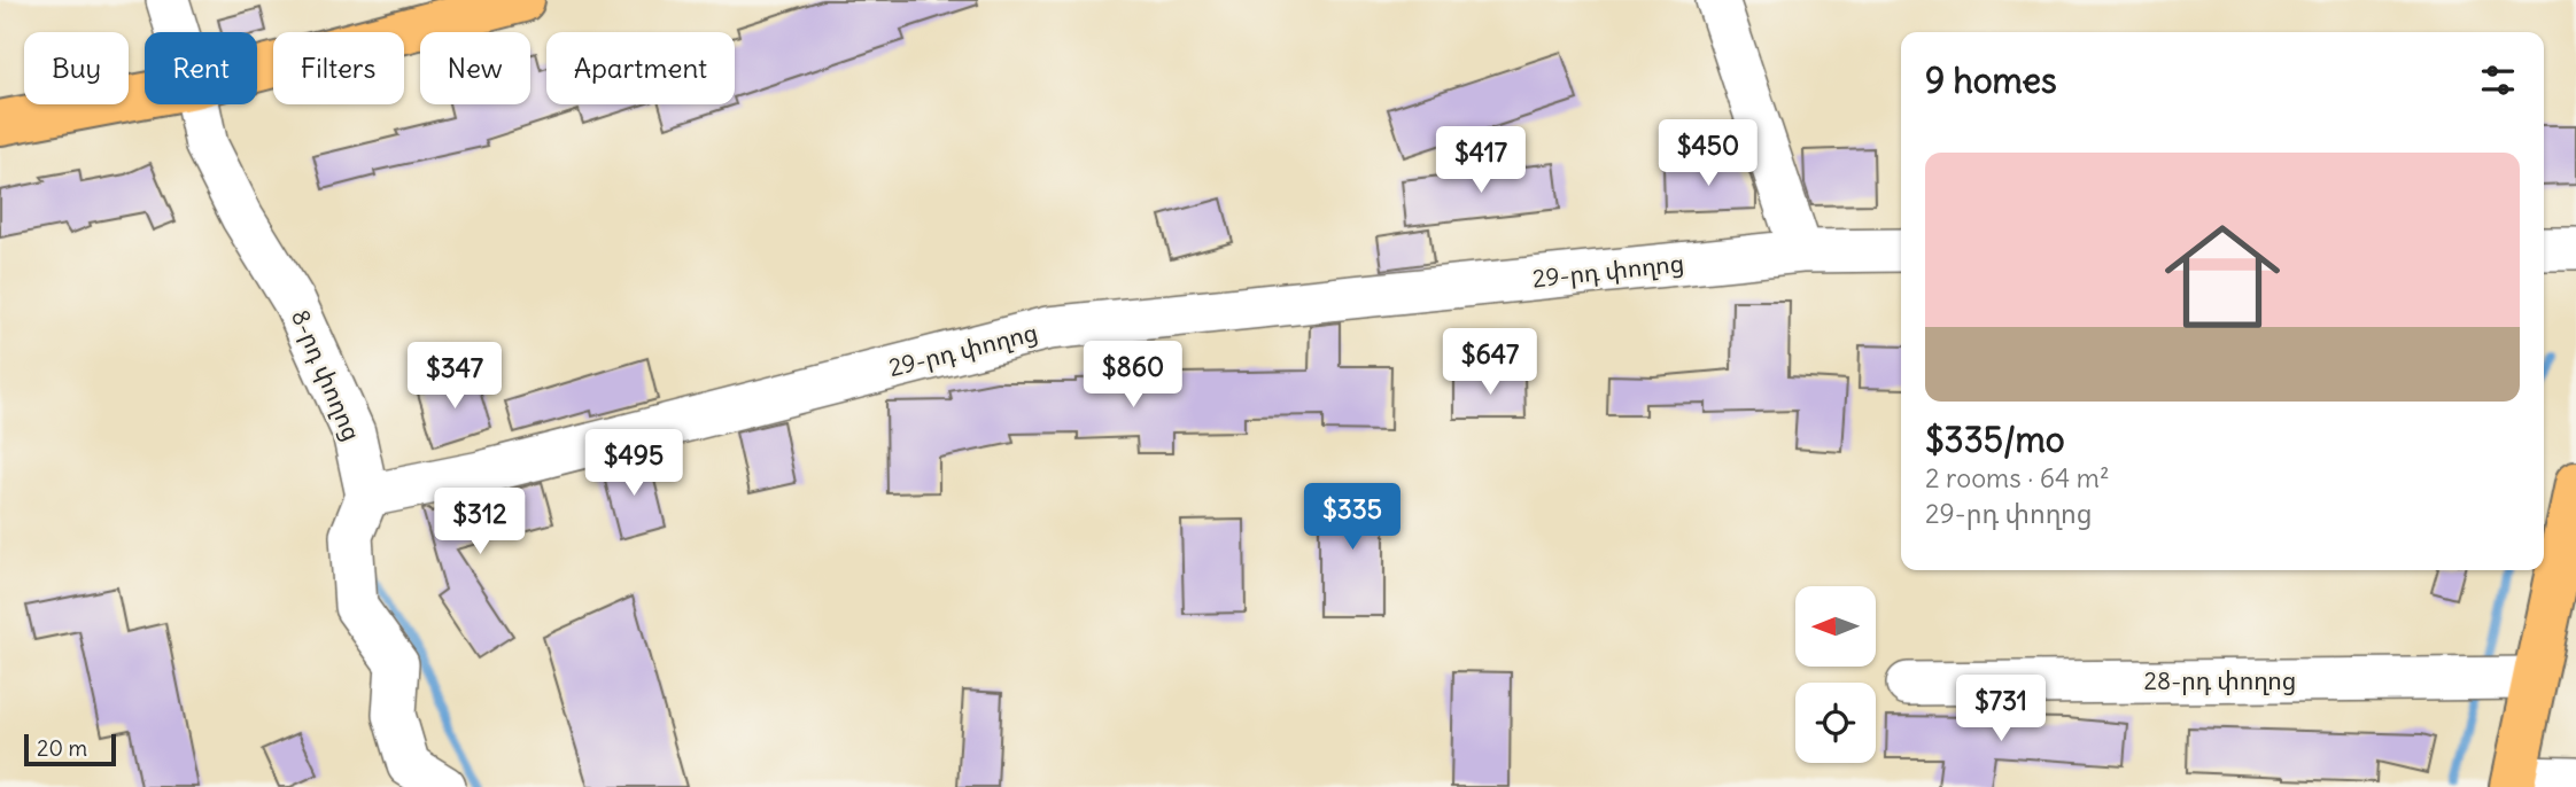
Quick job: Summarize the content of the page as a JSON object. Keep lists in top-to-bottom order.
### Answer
{
  "streets": {
    "street": ["29-րդ փողոց", "8-րդ փողոց", "28-րդ փողոց"]
  },
  "crossings": [
    ["29-րդ փողոց", "8-րդ փողոց"]
  ],
  "scale_bar": "20 m",
  "north": "left",
  "page": {
    "chip": [
      "Buy",
      "Rent",
      "Filters",
      "New",
      "Apartment"
    ],
    "heading": "9 homes",
    "price": [
      "$450",
      "$417",
      "$647",
      "$860",
      "$347",
      "$495",
      "$335",
      "$312",
      "$731"
    ],
    "list": [
      {
        "name": "$335/mo",
        "note": "2 rooms · 64 m² · 29-րդ փողոց"
      }
    ],
    "scale": "20 m"
  }
}
